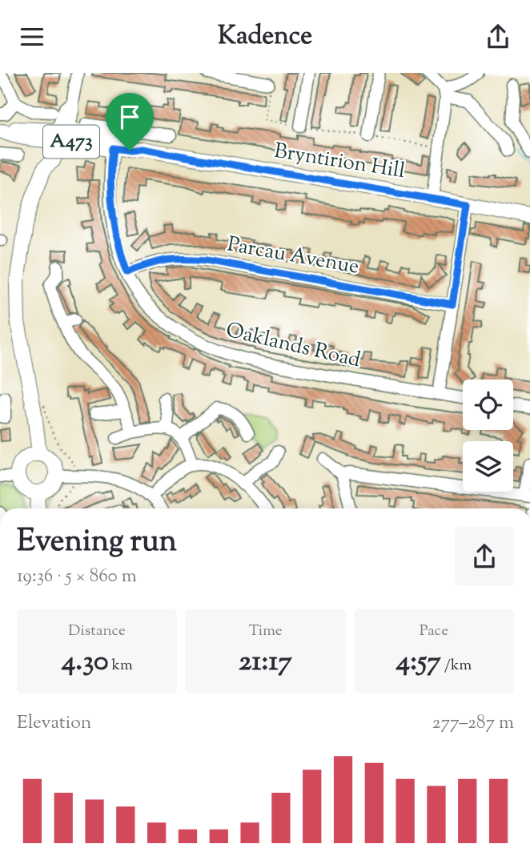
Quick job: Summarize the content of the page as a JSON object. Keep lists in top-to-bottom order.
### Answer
{
  "streets": {
    "main road": ["A473", "Bryntirion Hill"],
    "street": ["Parcau Avenue", "Oaklands Road"]
  },
  "crossings": [
    ["Bryntirion Hill", "Oaklands Road"],
    ["Parcau Avenue", "Oaklands Road"]
  ],
  "page": {
    "header": "Kadence",
    "heading": ["Evening run", "19:36 · 5 × 860 m"],
    "stats": [
      ["Distance", "4.30 km"],
      ["Time", "21:17"],
      ["Pace", "4:57 /km"]
    ],
    "chart": ["Elevation", "277–287 m"]
  }
}
